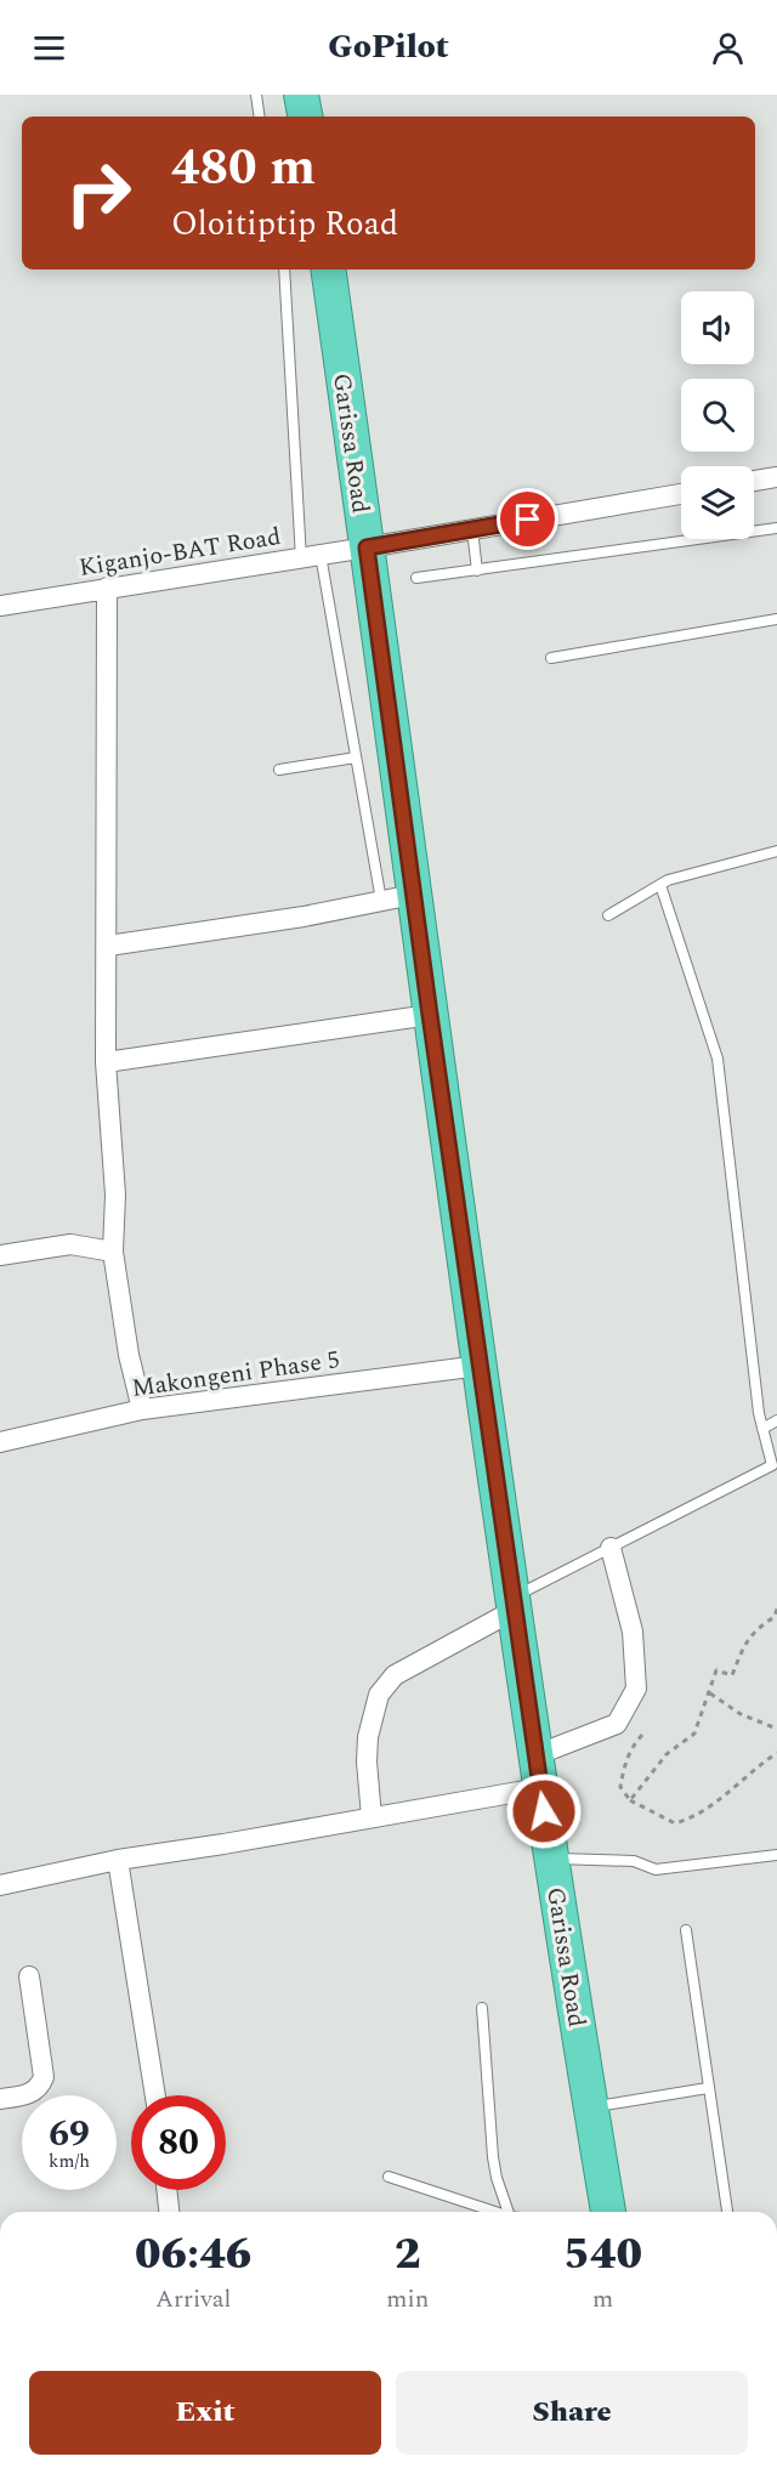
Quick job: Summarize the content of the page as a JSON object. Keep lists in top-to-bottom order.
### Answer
{
  "streets": {
    "highway": ["Garissa Road"],
    "street": ["Kiganjo-BAT Road", "Makongeni Phase 5"]
  },
  "crossings": [
    ["Garissa Road", "Kiganjo-BAT Road"],
    ["Garissa Road", "Makongeni Phase 5"]
  ],
  "page": {
    "header": "GoPilot",
    "turn": ["480 m", "Oloitiptip Road"],
    "speed": "69 km/h",
    "limit": "80",
    "eta": [
      "06:46",
      "Arrival",
      "2",
      "min",
      "540",
      "m"
    ],
    "buttons": ["Exit", "Share"]
  }
}
